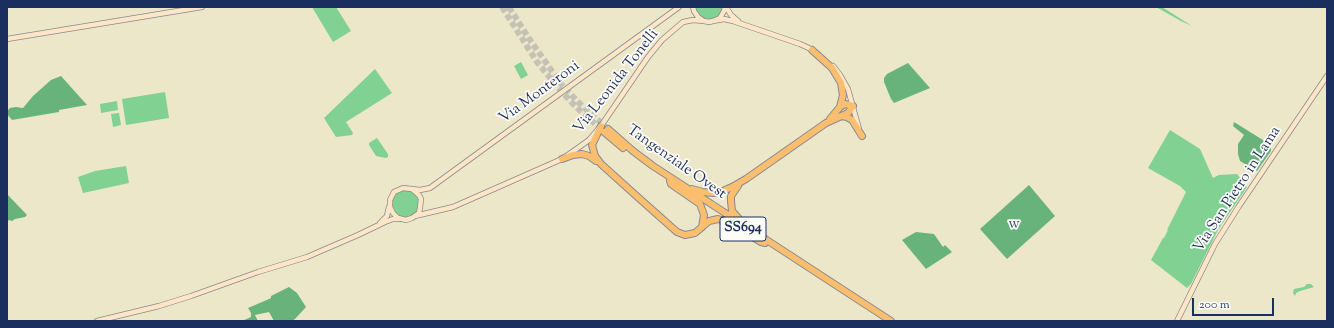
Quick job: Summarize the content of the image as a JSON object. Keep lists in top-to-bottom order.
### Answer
{
  "streets": {
    "highway": ["Tangenziale Ovest", "SS694"],
    "main road": ["Via Leonida Tonelli", "Via Monteroni", "Via San Pietro in Lama"]
  },
  "crossings": [
    ["Via Leonida Tonelli", "Via Monteroni"],
    ["Via Leonida Tonelli", "Tangenziale Ovest"]
  ],
  "parks": ["w"],
  "scale_bar": "200 m"
}
